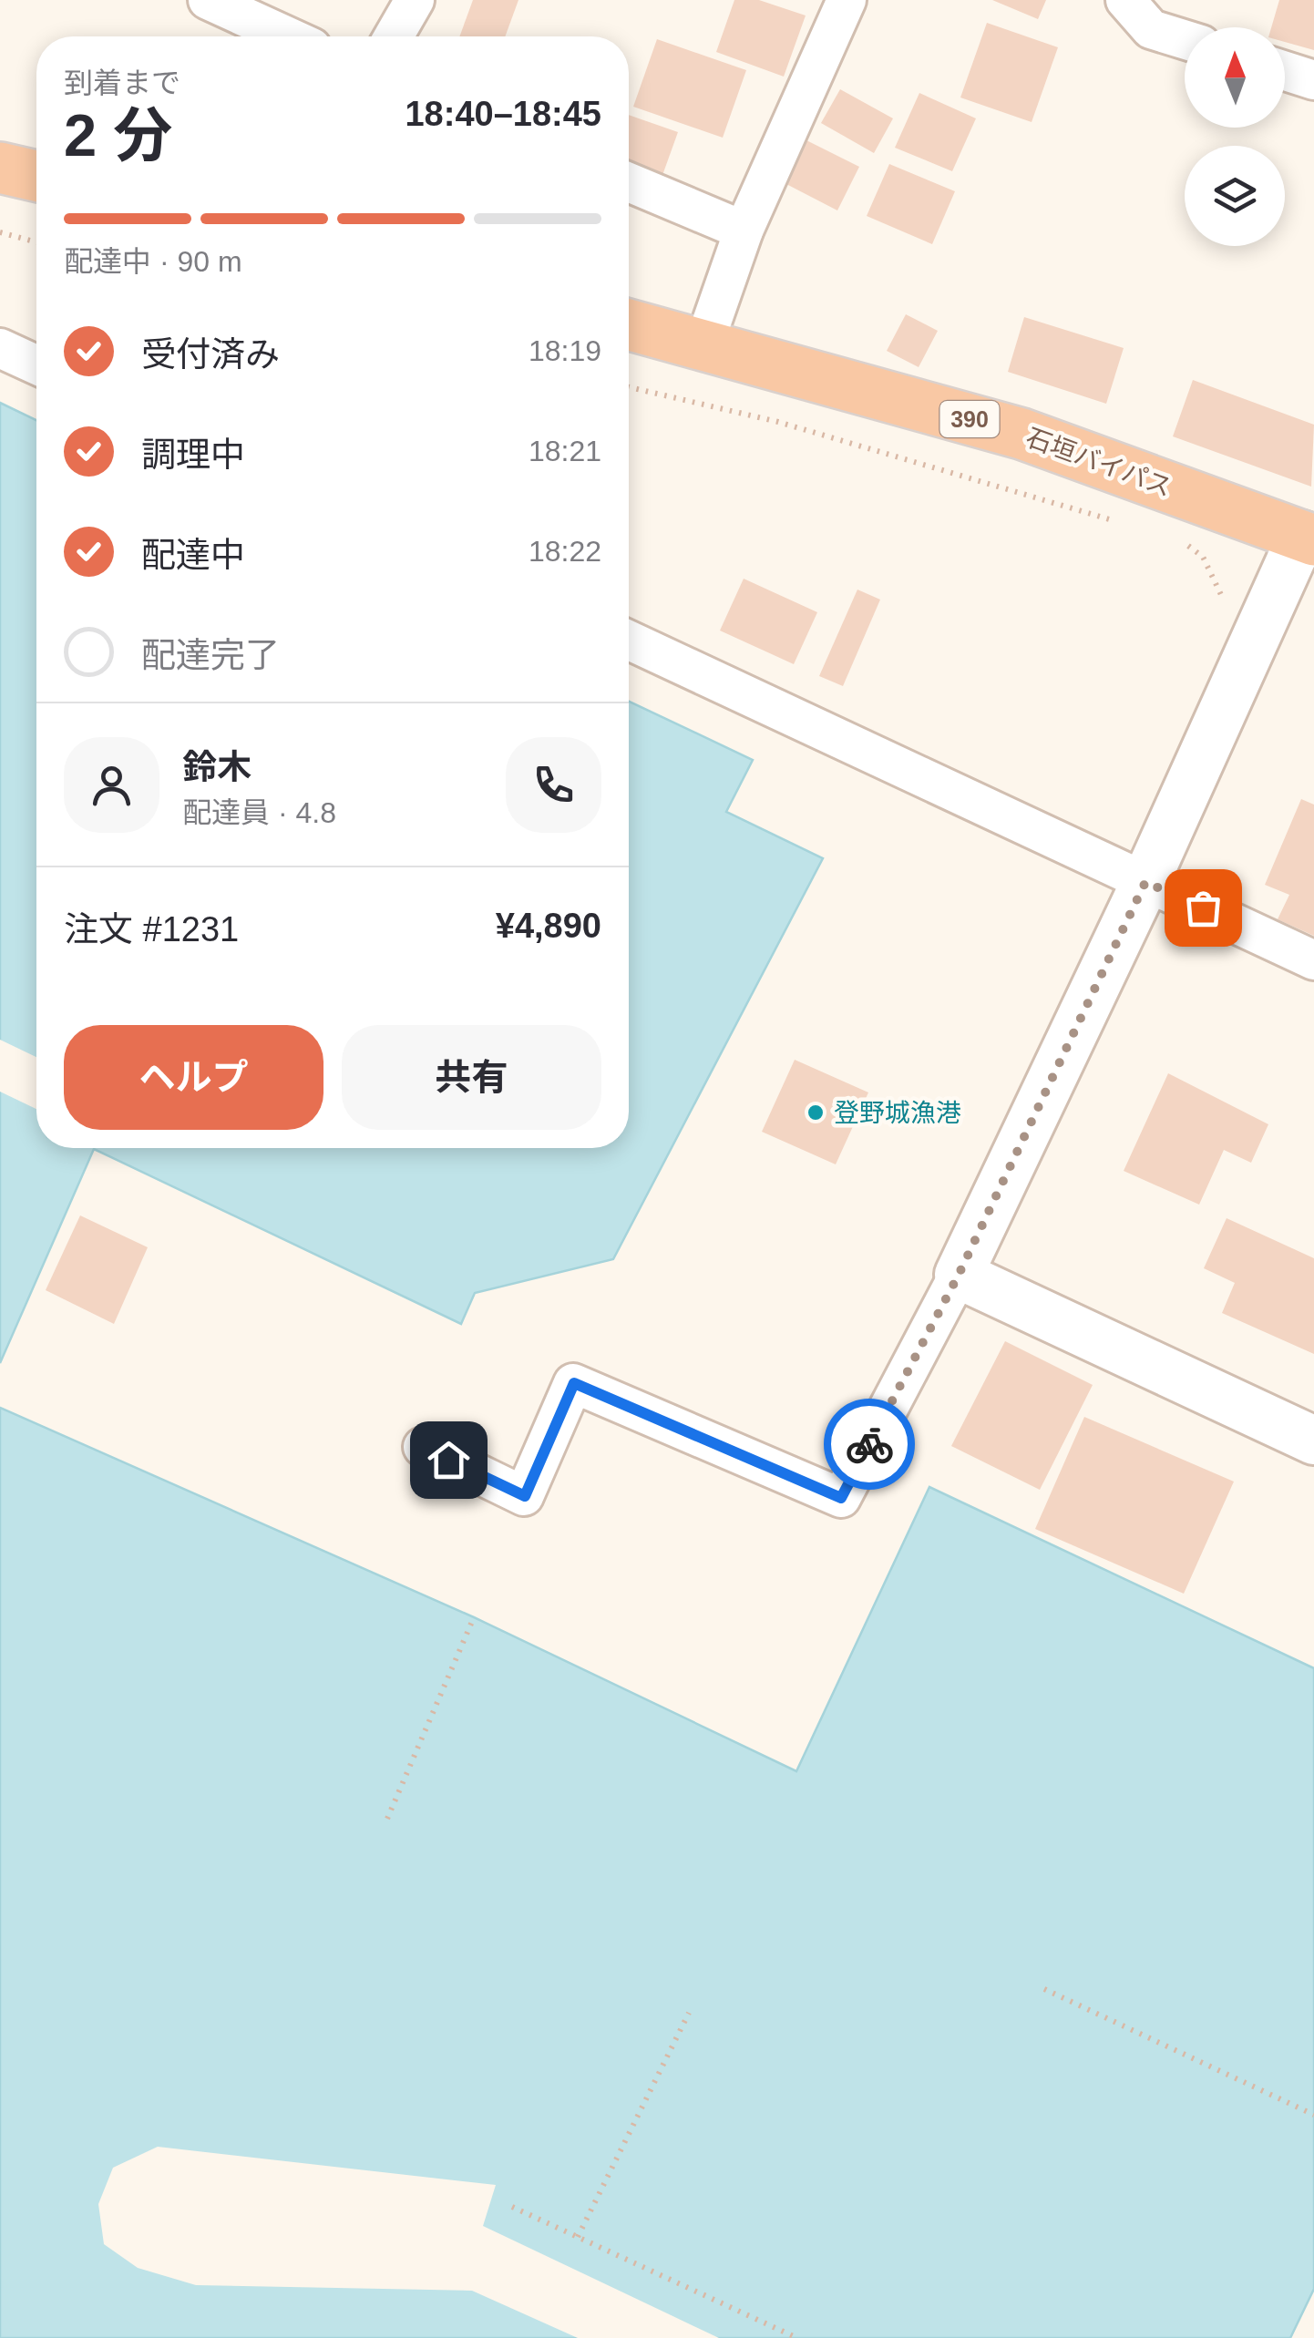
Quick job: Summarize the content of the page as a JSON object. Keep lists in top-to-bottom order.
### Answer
{
  "streets": {
    "highway": ["390", "石垣バイパス"]
  },
  "places": ["登野城漁港"],
  "north": "top",
  "page": {
    "heading": ["2 分", "到着まで", "18:40–18:45"],
    "panel": [
      "鈴木",
      "配達員 · 4.8",
      "注文 #1231",
      "¥4,890"
    ],
    "bar": "配達中 · 90 m",
    "list": [
      ["受付済み", "18:19"],
      ["調理中", "18:21"],
      ["配達中", "18:22"],
      "配達完了"
    ],
    "buttons": ["ヘルプ", "共有"]
  }
}
